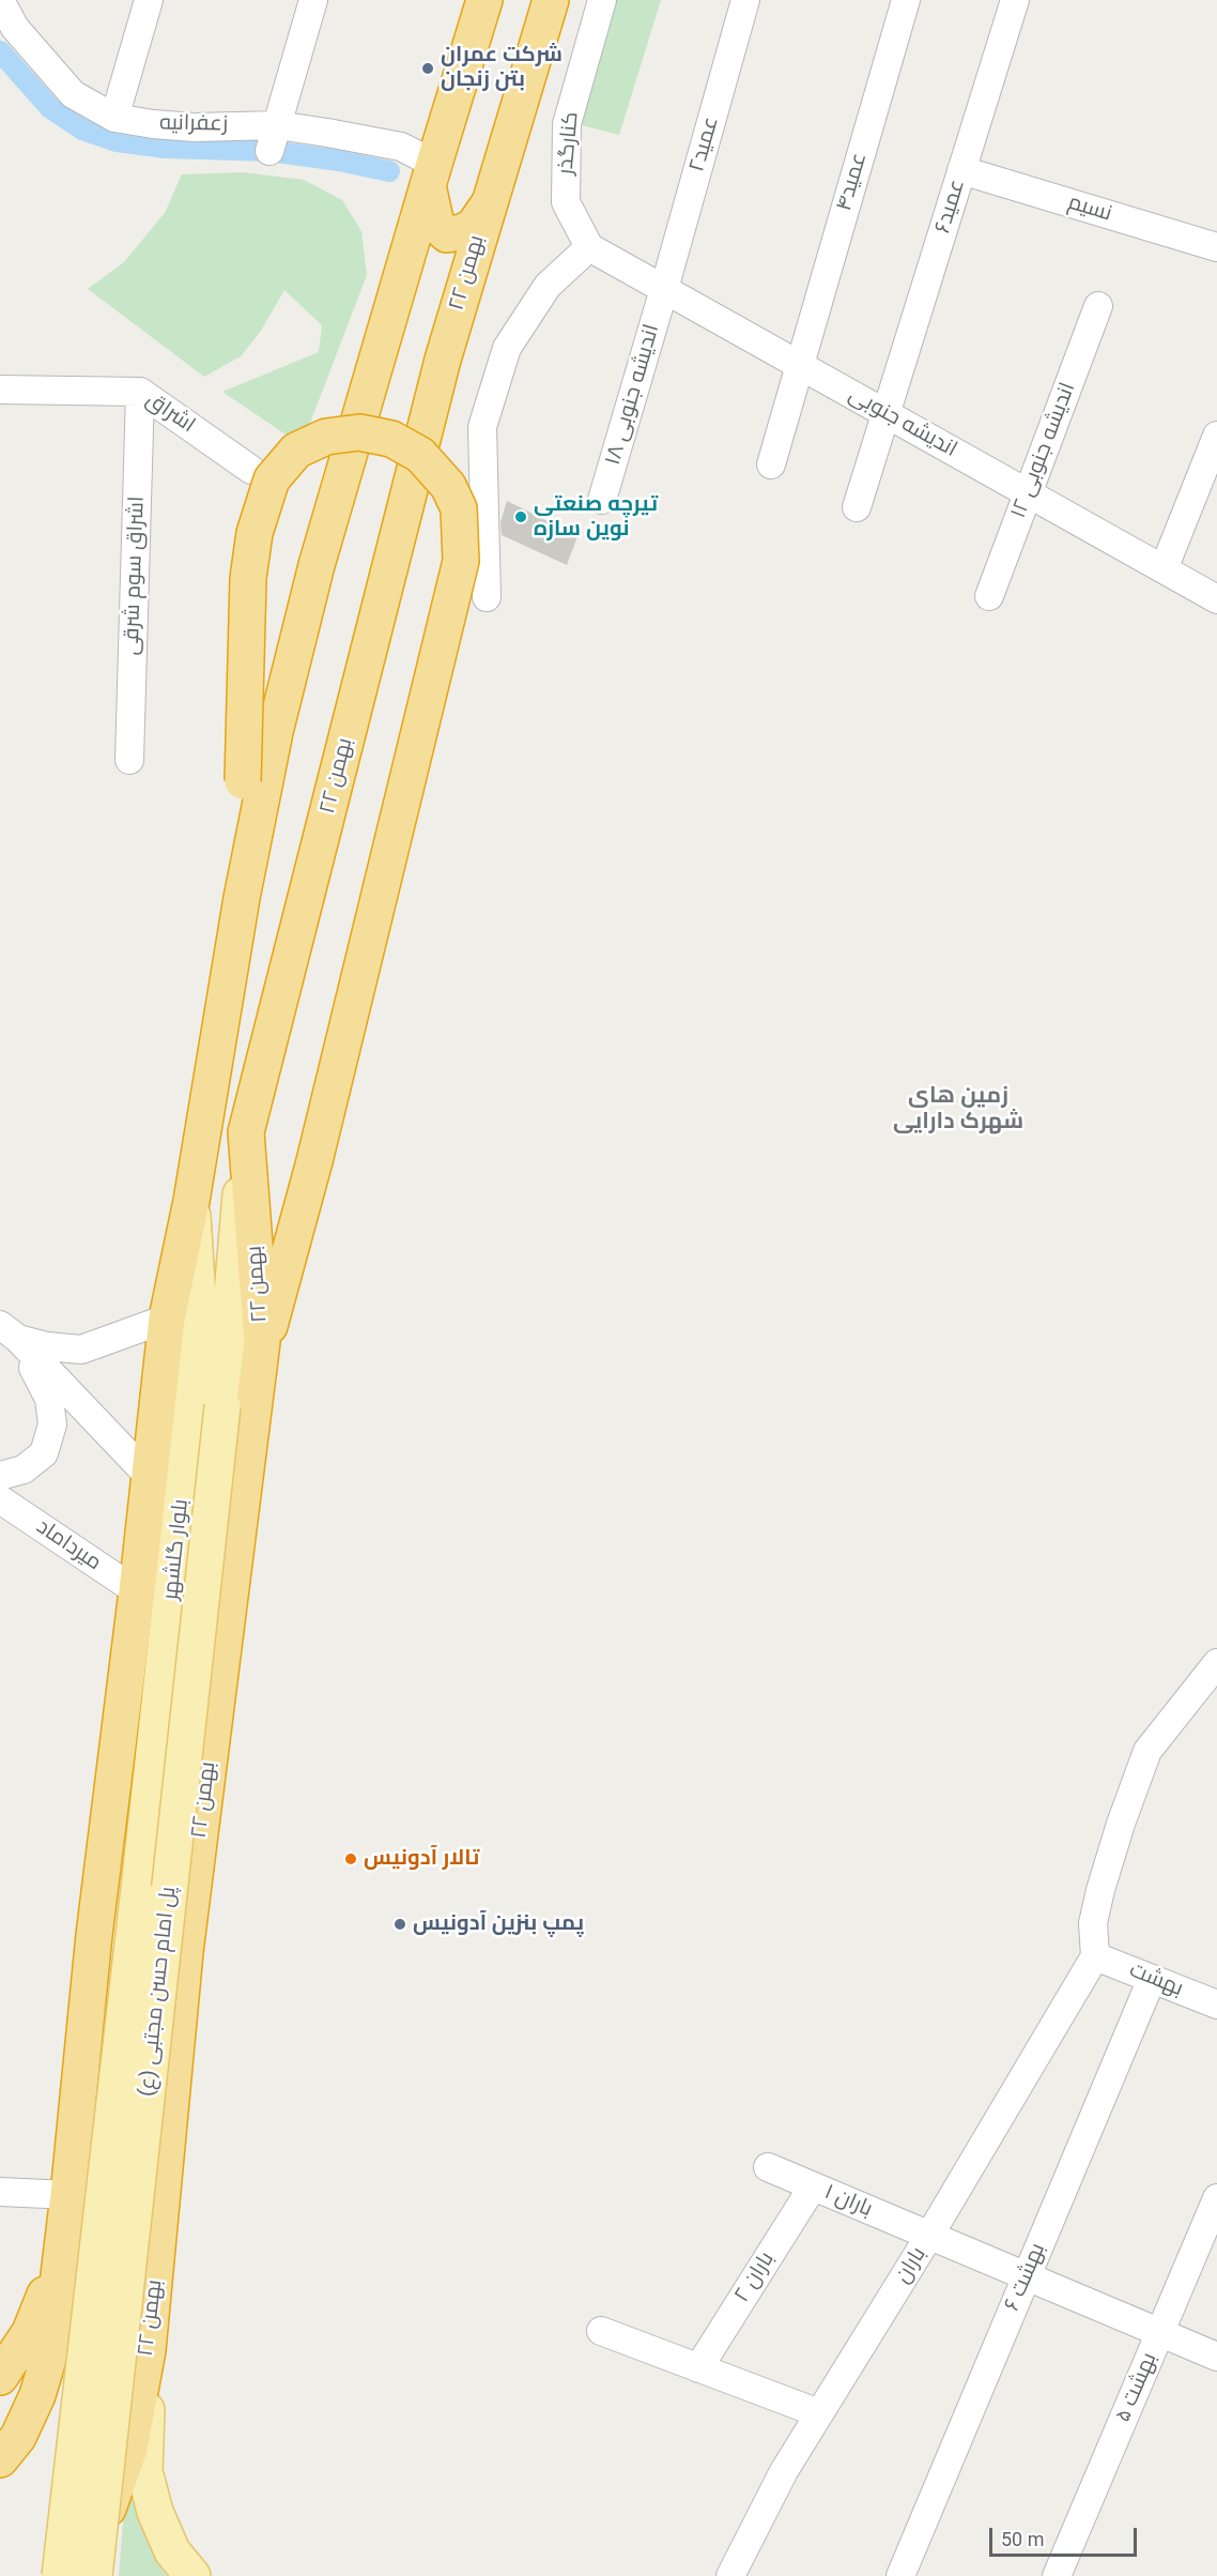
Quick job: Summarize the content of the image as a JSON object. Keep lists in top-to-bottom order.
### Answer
{
  "streets": {
    "highway": ["۲۲ بهمن"],
    "main road": ["بلوار گلشهر", "پل امام حسن مجتبی (ع)"],
    "street": [
      "زعفرانیه",
      "کنارگذر",
      "عمید۲",
      "عمید۴",
      "عمید۶",
      "نسیم",
      "اندیشه جنوبی ۱۸",
      "اشراق",
      "اندیشه جنوبی",
      "اندیشه جنوبی ۱۲",
      "اشراق سوم شرقی",
      "میرداماد",
      "بهشت",
      "باران ۱",
      "باران",
      "باران ۲",
      "بهشت ۶",
      "بهشت ۵"
    ]
  },
  "crossings": [
    ["کنارگذر", "اندیشه جنوبی"],
    ["عمید۲", "اندیشه جنوبی ۱۸"],
    ["عمید۲", "اندیشه جنوبی"],
    ["عمید۴", "اندیشه جنوبی"],
    ["عمید۶", "نسیم"],
    ["عمید۶", "اندیشه جنوبی"],
    ["۲۲ بهمن", "پل امام حسن مجتبی (ع)"],
    ["اندیشه جنوبی ۱۸", "اندیشه جنوبی"],
    ["اشراق", "اشراق سوم شرقی"],
    ["اندیشه جنوبی", "اندیشه جنوبی ۱۲"],
    ["بلوار گلشهر", "پل امام حسن مجتبی (ع)"],
    ["بهشت", "باران"],
    ["بهشت", "بهشت ۶"],
    ["باران ۱", "باران"],
    ["باران ۱", "باران ۲"],
    ["باران ۱", "بهشت ۶"],
    ["باران ۱", "بهشت ۵"]
  ],
  "districts": ["زمین های شهرک دارایی"],
  "places": [
    "شرکت عمران بتن زنجان",
    "تیرچه صنعتی نوین سازه",
    "تالار آدونیس",
    "پمپ بنزین آدونیس"
  ],
  "scale_bar": "50 m"
}
